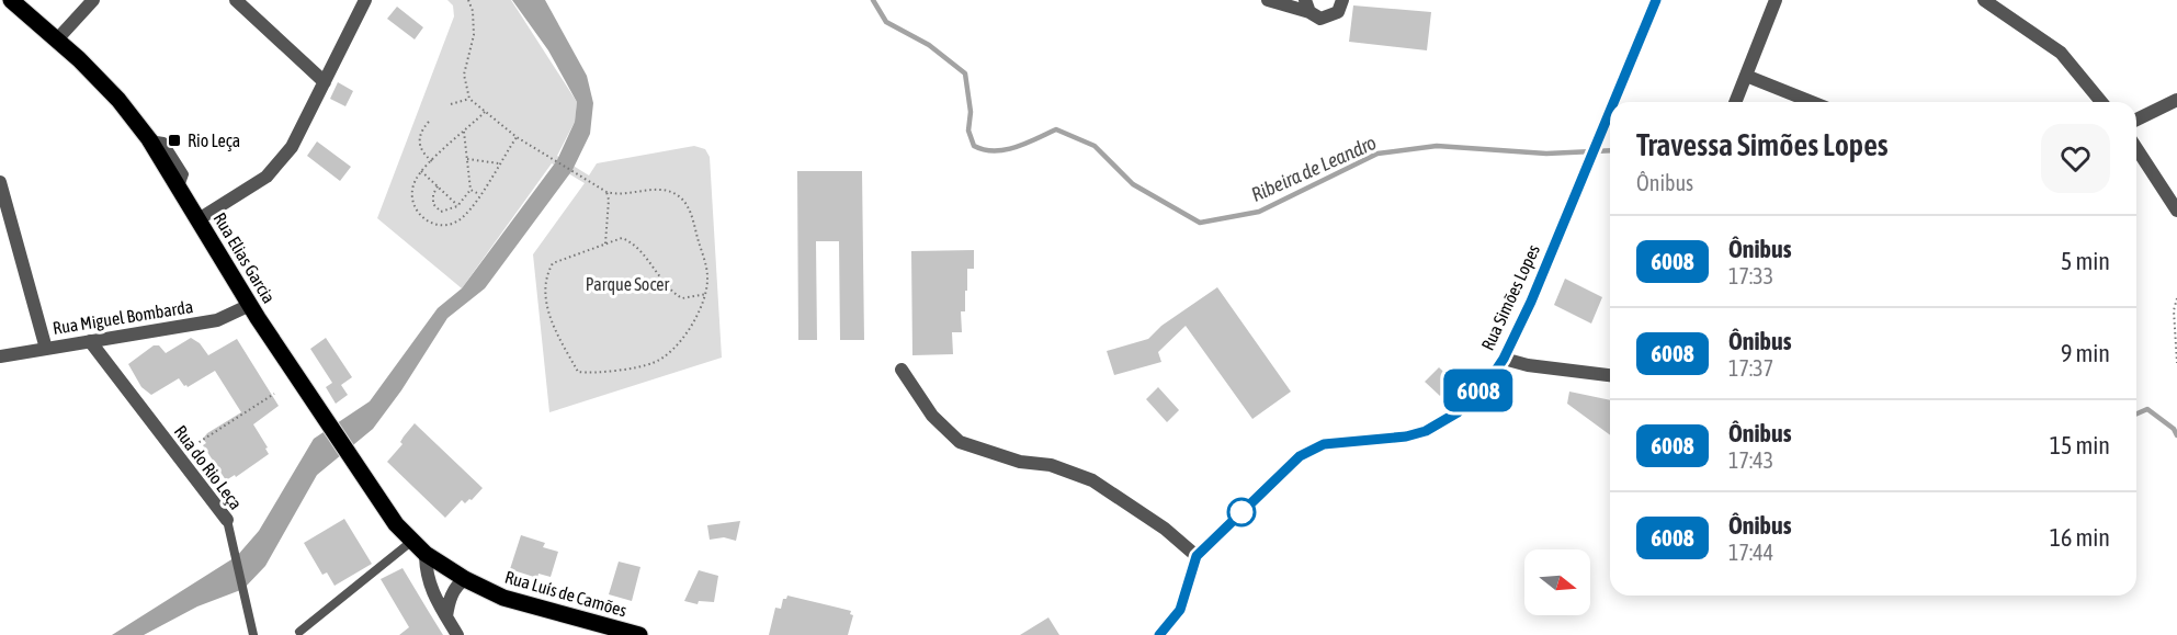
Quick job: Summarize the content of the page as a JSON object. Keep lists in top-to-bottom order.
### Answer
{
  "streets": {
    "main road": ["Rua Elias Garcia", "Rua Luís de Camões"],
    "street": ["Rua Simões Lopes", "Rua Miguel Bombarda", "Rua do Rio Leça"]
  },
  "crossings": [
    ["Rua Elias Garcia", "Rua Miguel Bombarda"],
    ["Rua Elias Garcia", "Rua Luís de Camões"],
    ["Rua Miguel Bombarda", "Rua do Rio Leça"]
  ],
  "water": ["Ribeira de Leandro"],
  "parks": ["Parque Socer"],
  "places": {
    "transit": ["Rio Leça"]
  },
  "lines": ["bus line 6008"],
  "north": "right",
  "page": {
    "on_map": "6008",
    "heading": ["Travessa Simões Lopes", "Ônibus"],
    "list": [
      {
        "mark": "6008",
        "name": "Ônibus",
        "note": "17:33",
        "value": "5 min"
      },
      {
        "mark": "6008",
        "name": "Ônibus",
        "note": "17:37",
        "value": "9 min"
      },
      {
        "mark": "6008",
        "name": "Ônibus",
        "note": "17:43",
        "value": "15 min"
      },
      {
        "mark": "6008",
        "name": "Ônibus",
        "note": "17:44",
        "value": "16 min"
      }
    ]
  }
}
